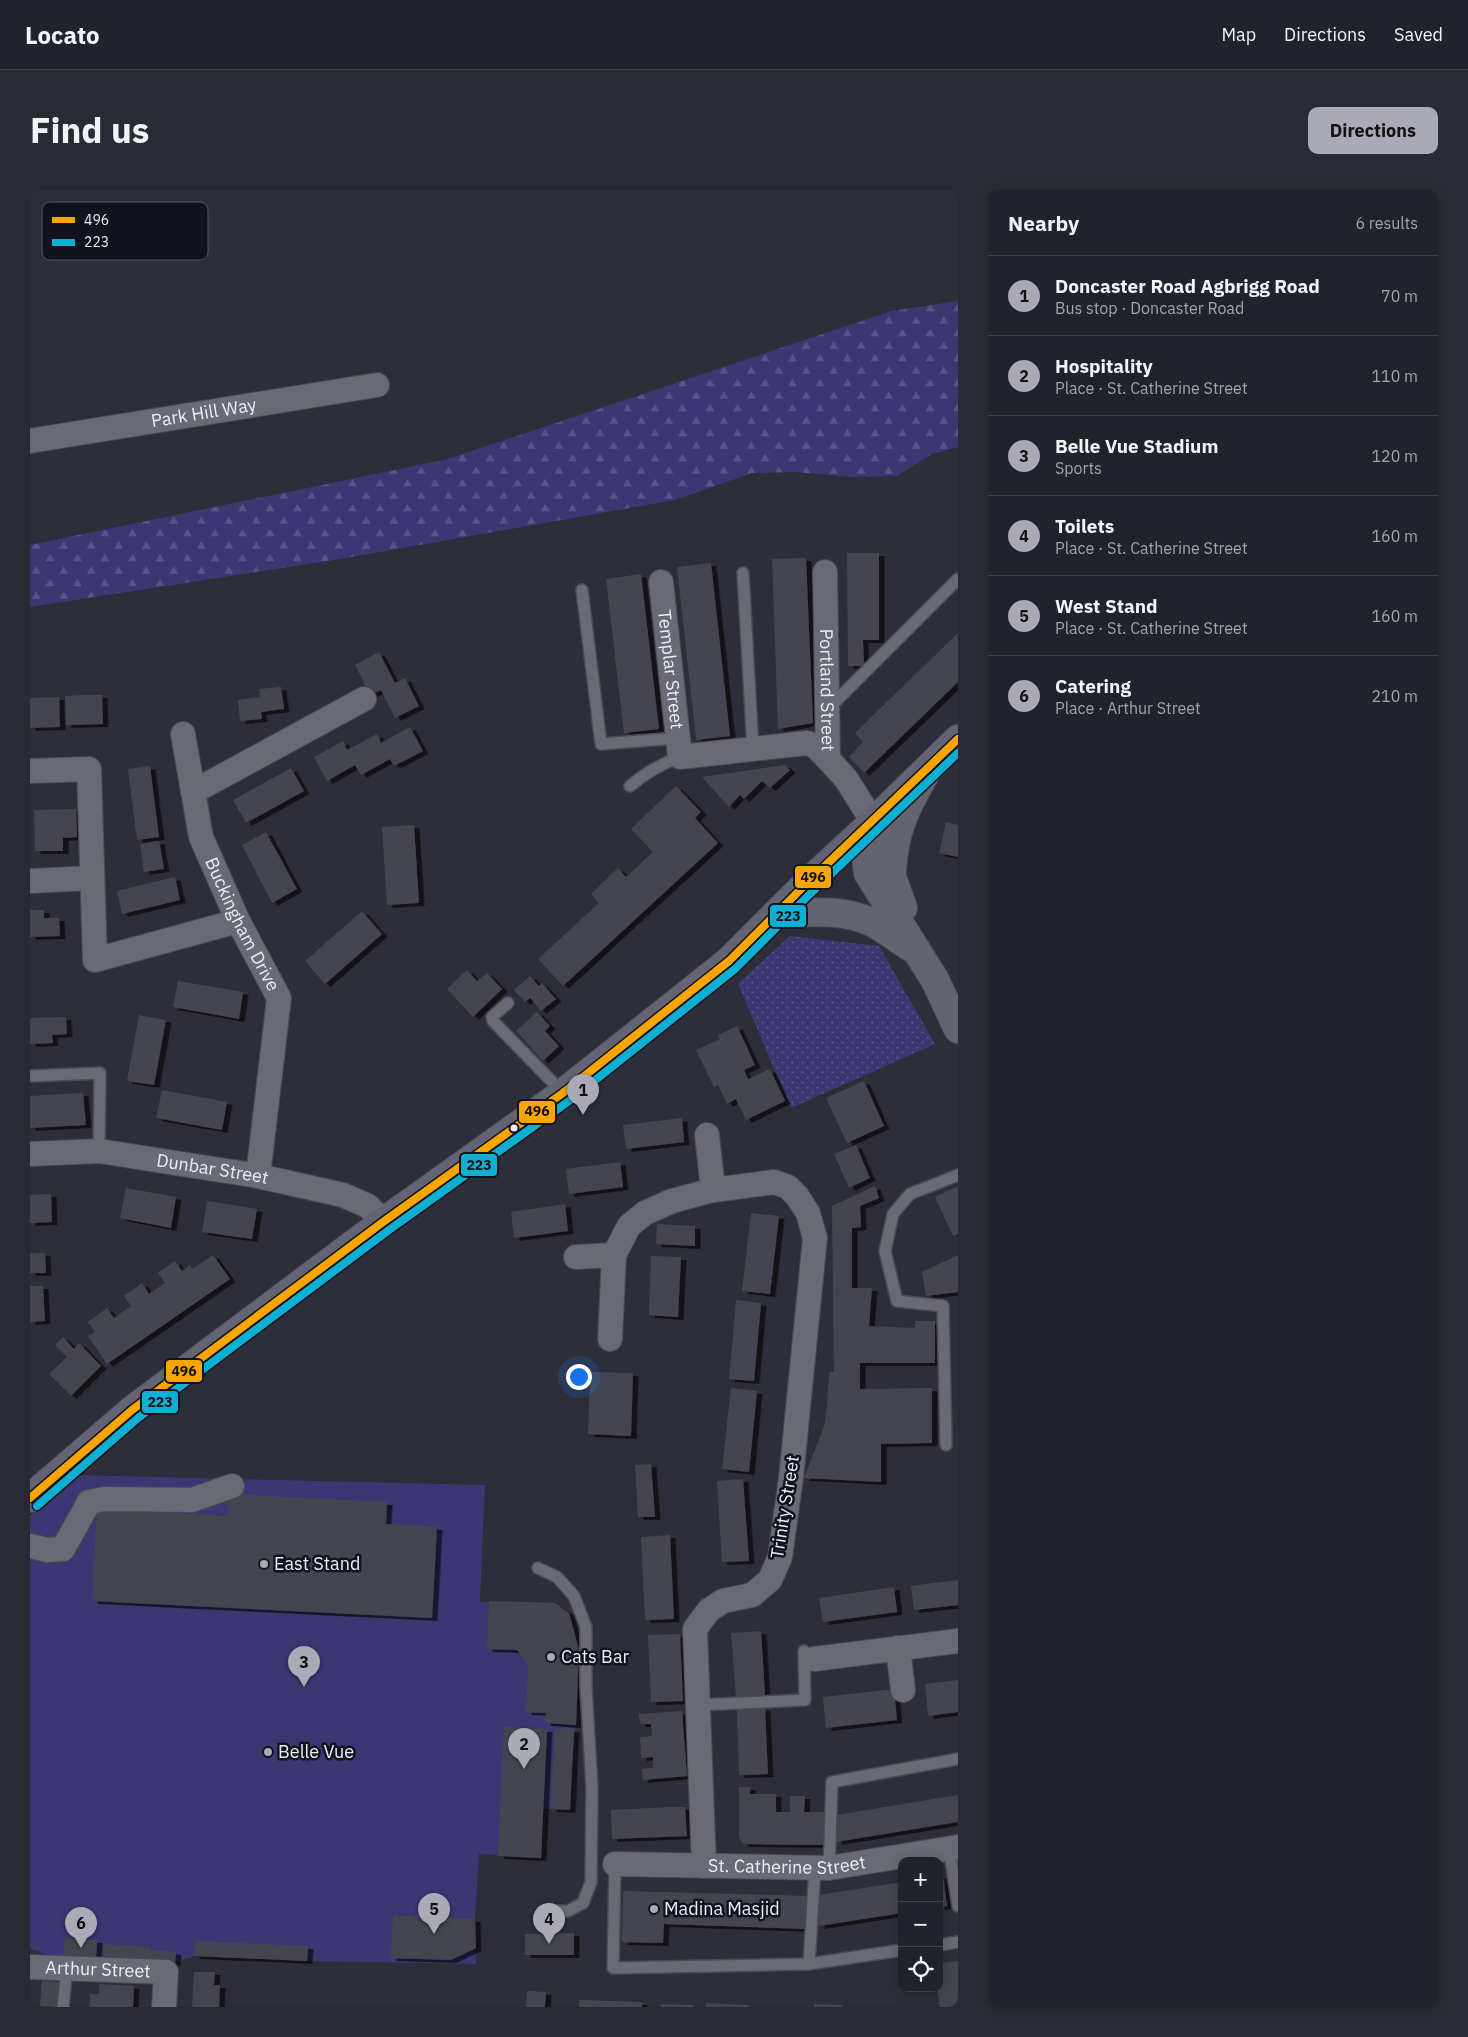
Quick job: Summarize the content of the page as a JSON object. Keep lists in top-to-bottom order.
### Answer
{
  "streets": {
    "street": [
      "Park Hill Way",
      "Templar Street",
      "Portland Street",
      "Buckingham Drive",
      "Dunbar Street",
      "Trinity Street",
      "St. Catherine Street",
      "Arthur Street"
    ]
  },
  "crossings": [
    ["Buckingham Drive", "Dunbar Street"],
    ["Trinity Street", "St. Catherine Street"]
  ],
  "places": [
    "East Stand",
    "Cats Bar",
    "Belle Vue",
    "Madina Masjid"
  ],
  "lines": ["transit line 496", "transit line 223"],
  "legend": ["496", "223"],
  "page": {
    "header": "Locato",
    "nav": ["Map", "Directions", "Saved"],
    "title": "Find us",
    "buttons": "Directions",
    "heading": ["Nearby", "6 results"],
    "list": [
      {
        "mark": "1",
        "name": "Doncaster Road Agbrigg Road",
        "note": "Bus stop · Doncaster Road",
        "value": "70 m"
      },
      {
        "mark": "2",
        "name": "Hospitality",
        "note": "Place · St. Catherine Street",
        "value": "110 m"
      },
      {
        "mark": "3",
        "name": "Belle Vue Stadium",
        "note": "Sports",
        "value": "120 m"
      },
      {
        "mark": "4",
        "name": "Toilets",
        "note": "Place · St. Catherine Street",
        "value": "160 m"
      },
      {
        "mark": "5",
        "name": "West Stand",
        "note": "Place · St. Catherine Street",
        "value": "160 m"
      },
      {
        "mark": "6",
        "name": "Catering",
        "note": "Place · Arthur Street",
        "value": "210 m"
      }
    ],
    "pins": [
      "1",
      "3",
      "2",
      "5",
      "4",
      "6"
    ],
    "map_buttons": ["+", "−"]
  }
}
